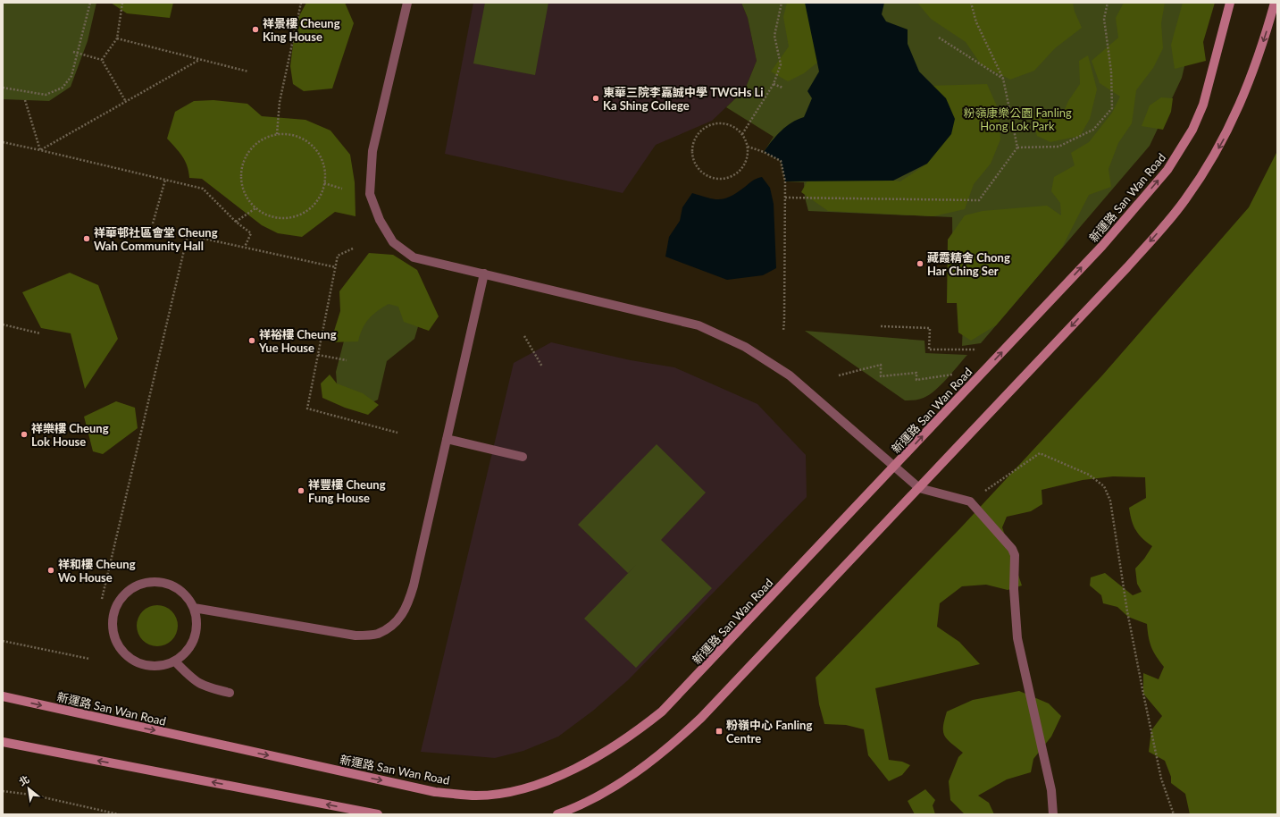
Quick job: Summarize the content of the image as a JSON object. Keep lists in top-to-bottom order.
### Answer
{
  "streets": {
    "street": ["新運路 San Wan Road"]
  },
  "parks": ["粉嶺康樂公園 Fanling Hong Lok Park"],
  "places": {
    "other": [
      "祥景樓 Cheung King House",
      "東華三院李嘉誠中學 TWGHs Li Ka Shing College",
      "祥華邨社區會堂 Cheung Wah Community Hall",
      "藏霞精舍 Chong Har Ching Ser",
      "祥裕樓 Cheung Yue House",
      "祥樂樓 Cheung Lok House",
      "祥豐樓 Cheung Fung House",
      "祥和樓 Cheung Wo House"
    ],
    "transit": ["粉嶺中心 Fanling Centre"]
  },
  "north": "top left"
}
